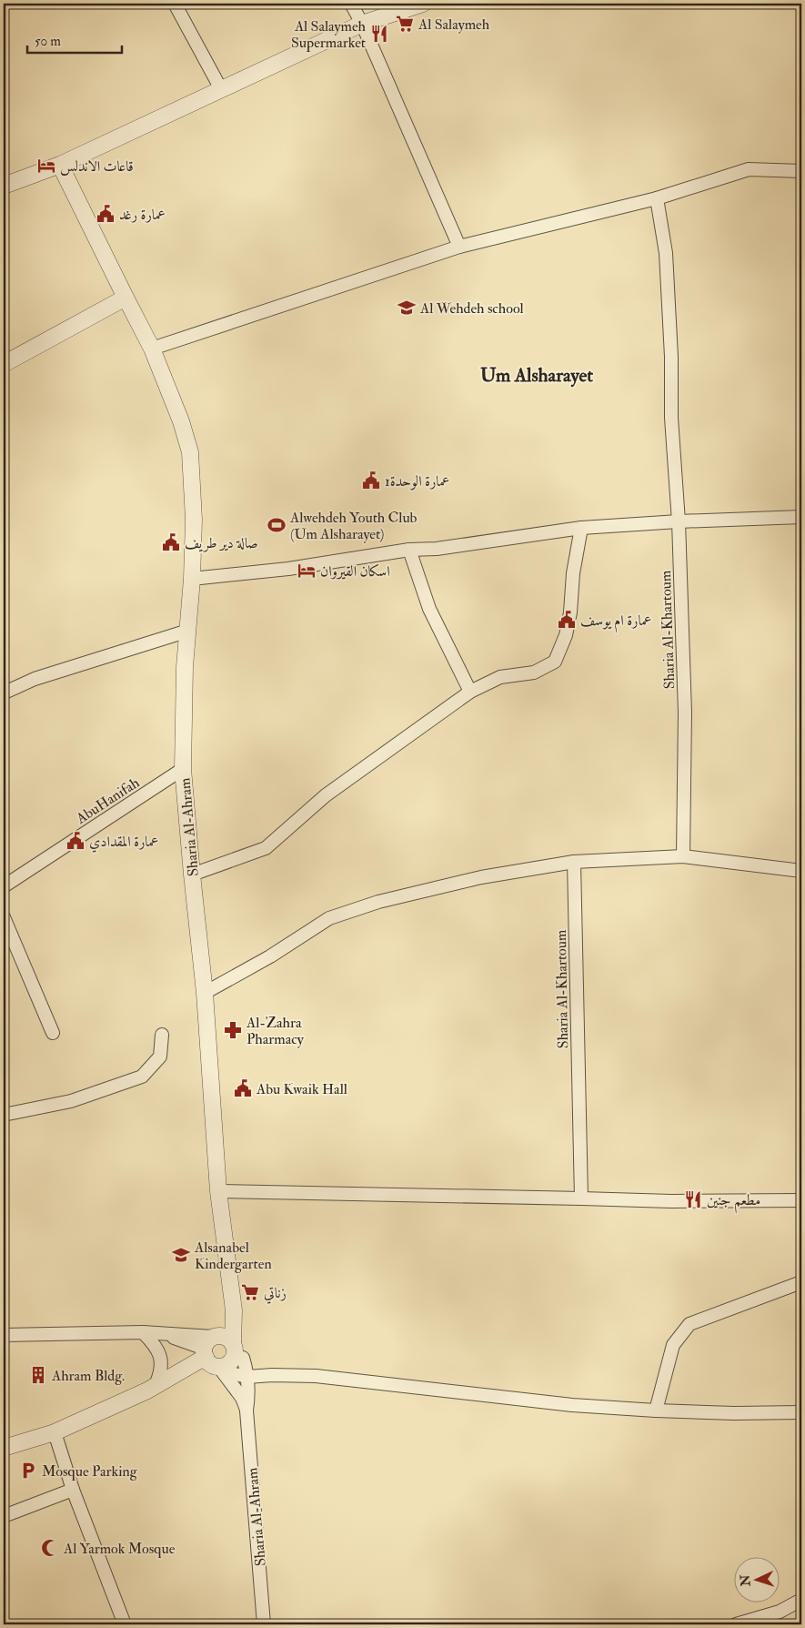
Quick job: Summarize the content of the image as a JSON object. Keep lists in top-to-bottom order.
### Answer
{
  "streets": {
    "street": ["Sharia Al-Khartoum", "AbuHanifah", "Sharia Al-Ahram"]
  },
  "crossings": [
    ["AbuHanifah", "Sharia Al-Ahram"]
  ],
  "districts": ["Um Alsharayet"],
  "places": {
    "supermarket": ["Al Salaymeh", "زناتي"],
    "restaurant": ["Al Salaymeh Supermarket", "مطعم جنين"],
    "hotel": ["قاعات الاندلس", "اسكان القيروان"],
    "public building": [
      "عمارة رغد",
      "عمارة الوحدة1",
      "صالة دير طريف",
      "عمارة ام يوسف",
      "عمارة المقدادي",
      "Abu Kwaik Hall"
    ],
    "school or university": ["Al Wehdeh school", "Alsanabel Kindergarten"],
    "sports": ["Alwehdeh Youth Club (Um Alsharayet)"],
    "pharmacy": ["Al-Zahra Pharmacy"],
    "building": ["Ahram Bldg."],
    "parking": ["Mosque Parking"],
    "mosque": ["Al Yarmok Mosque"]
  },
  "scale_bar": "50 m",
  "north": "left"
}
